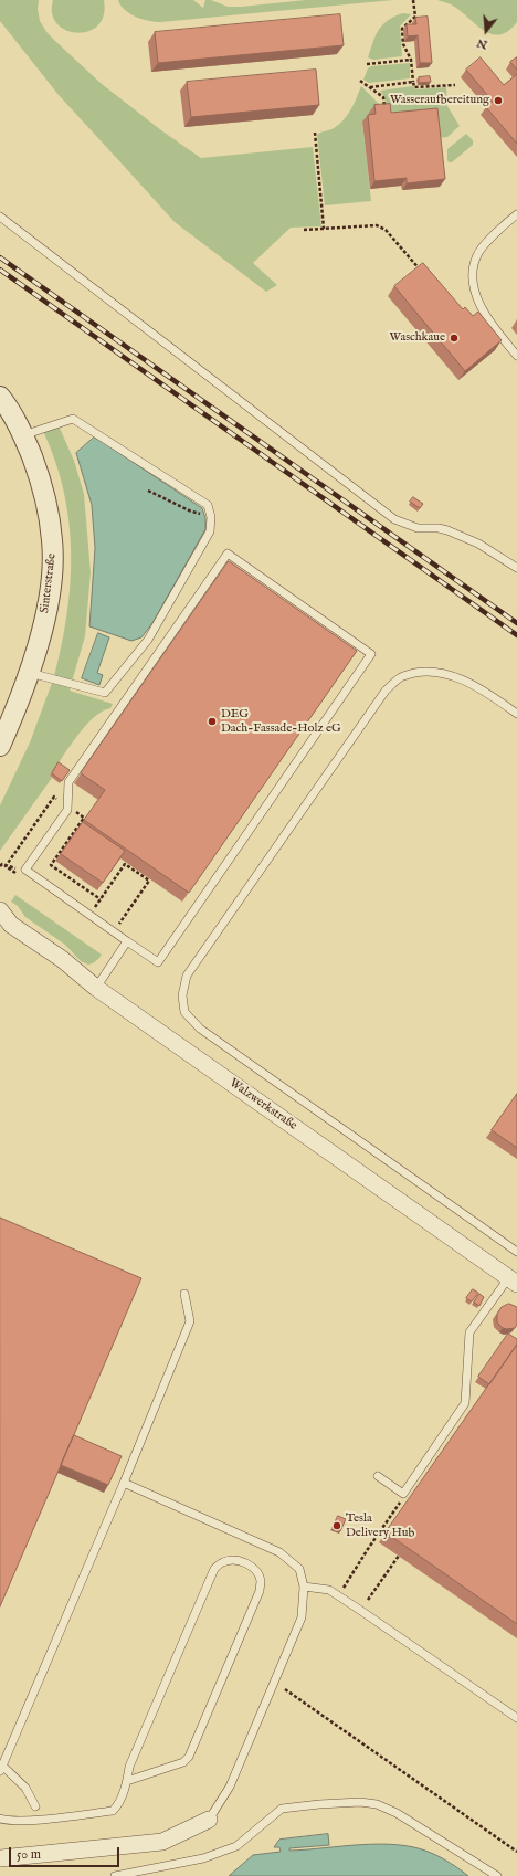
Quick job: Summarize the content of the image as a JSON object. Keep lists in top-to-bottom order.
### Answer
{
  "streets": {
    "street": ["Sinterstraße", "Walzwerkstraße"]
  },
  "places": [
    "Wasseraufbereitung",
    "Waschkaue",
    "DEG Dach-Fassade-Holz eG",
    "Tesla Delivery Hub"
  ],
  "scale_bar": "50 m",
  "north": "bottom"
}
